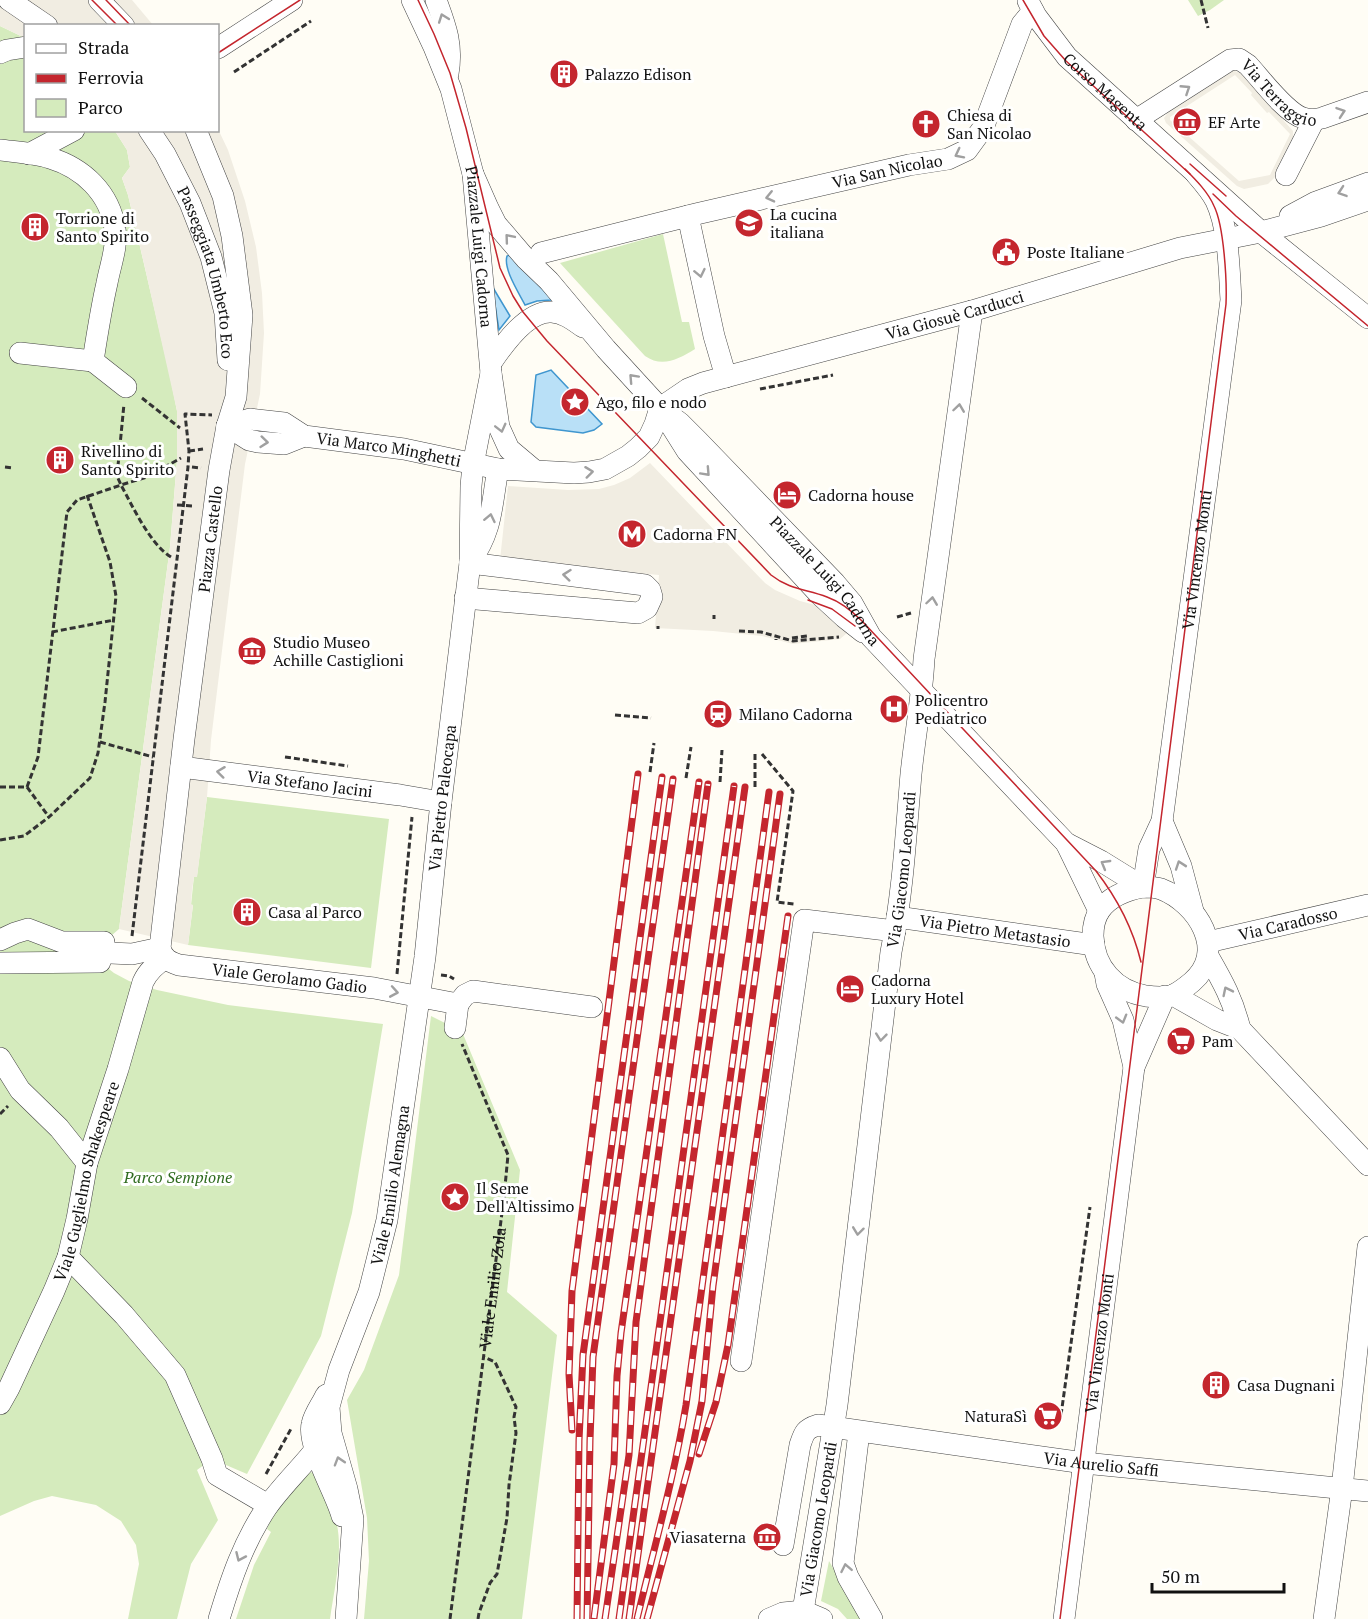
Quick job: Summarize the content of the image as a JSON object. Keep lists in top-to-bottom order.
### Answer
{
  "streets": {
    "street": [
      "Via Terraggio",
      "Corso Magenta",
      "Via San Nicolao",
      "Piazzale Luigi Cadorna",
      "Passeggiata Umberto Eco",
      "Via Giosuè Carducci",
      "Via Marco Minghetti",
      "Piazza Castello",
      "Via Vincenzo Monti",
      "Via Stefano Jacini",
      "Via Pietro Paleocapa",
      "Via Giacomo Leopardi",
      "Via Caradosso",
      "Via Pietro Metastasio",
      "Viale Gerolamo Gadio",
      "Viale Guglielmo Shakespeare",
      "Viale Emilio Alemagna",
      "Via Aurelio Saffi"
    ],
    "path": ["Viale Emilio Zola"]
  },
  "crossings": [
    ["Via Terraggio", "Corso Magenta"],
    ["Corso Magenta", "Via San Nicolao"],
    ["Corso Magenta", "Via Vincenzo Monti"],
    ["Piazzale Luigi Cadorna", "Via Marco Minghetti"],
    ["Piazzale Luigi Cadorna", "Via Pietro Paleocapa"],
    ["Piazzale Luigi Cadorna", "Via Giacomo Leopardi"],
    ["Passeggiata Umberto Eco", "Via Marco Minghetti"],
    ["Passeggiata Umberto Eco", "Piazza Castello"],
    ["Via Giosuè Carducci", "Via Vincenzo Monti"],
    ["Via Giosuè Carducci", "Via Giacomo Leopardi"],
    ["Via Marco Minghetti", "Piazza Castello"],
    ["Piazza Castello", "Via Stefano Jacini"],
    ["Piazza Castello", "Viale Gerolamo Gadio"],
    ["Piazza Castello", "Viale Guglielmo Shakespeare"],
    ["Via Vincenzo Monti", "Via Caradosso"],
    ["Via Vincenzo Monti", "Via Pietro Metastasio"],
    ["Via Vincenzo Monti", "Via Aurelio Saffi"],
    ["Via Stefano Jacini", "Via Pietro Paleocapa"],
    ["Via Pietro Paleocapa", "Viale Gerolamo Gadio"],
    ["Via Pietro Paleocapa", "Viale Emilio Alemagna"],
    ["Via Giacomo Leopardi", "Via Pietro Metastasio"],
    ["Via Giacomo Leopardi", "Via Aurelio Saffi"],
    ["Via Caradosso", "Via Pietro Metastasio"],
    ["Viale Gerolamo Gadio", "Viale Guglielmo Shakespeare"],
    ["Viale Gerolamo Gadio", "Viale Emilio Alemagna"]
  ],
  "one_way": ["Via San Nicolao", "Via Stefano Jacini", "Viale Gerolamo Gadio"],
  "parks": ["Parco Sempione"],
  "places": {
    "building": [
      "Palazzo Edison",
      "Torrione di Santo Spirito",
      "Rivellino di Santo Spirito",
      "Casa al Parco",
      "Casa Dugnani"
    ],
    "museum": ["EF Arte", "Studio Museo Achille Castiglioni", "Viasaterna"],
    "church": ["Chiesa di San Nicolao"],
    "school or university": ["La cucina italiana"],
    "public building": ["Poste Italiane"],
    "place": ["Ago, filo e nodo", "Il Seme Dell'Altissimo"],
    "hotel": ["Cadorna house", "Cadorna Luxury Hotel"],
    "metro station": ["Cadorna FN"],
    "hospital": ["Policentro Pediatrico"],
    "station": ["Milano Cadorna"],
    "supermarket": ["Pam", "NaturaSì"]
  },
  "legend": ["Strada", "Ferrovia", "Parco"],
  "scale_bar": "50 m"
}
